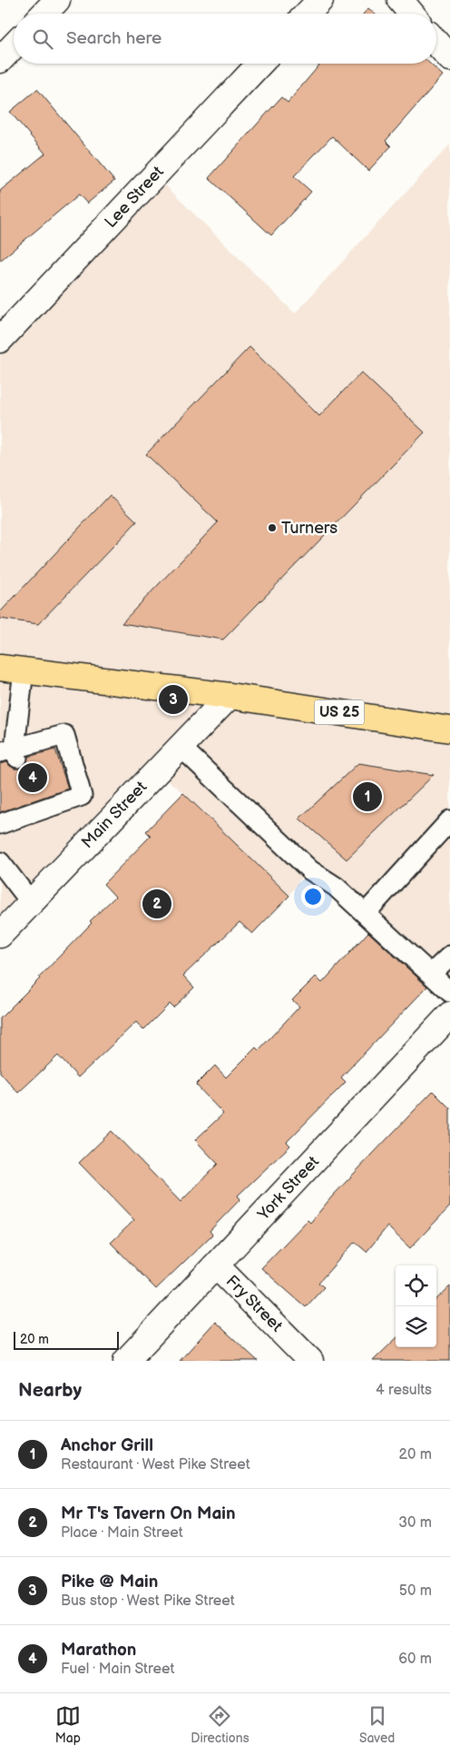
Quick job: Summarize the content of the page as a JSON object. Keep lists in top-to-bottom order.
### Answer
{
  "streets": {
    "main road": ["US 25"],
    "street": [
      "Lee Street",
      "Main Street",
      "York Street",
      "Fry Street"
    ]
  },
  "crossings": [
    ["US 25", "Main Street"],
    ["York Street", "Fry Street"]
  ],
  "places": ["Turners"],
  "scale_bar": "20 m",
  "page": {
    "search": "Search here",
    "pins": [
      "3",
      "4",
      "1",
      "2"
    ],
    "scale": "20 m",
    "heading": ["Nearby", "4 results"],
    "list": [
      {
        "mark": "1",
        "name": "Anchor Grill",
        "note": "Restaurant · West Pike Street",
        "value": "20 m"
      },
      {
        "mark": "2",
        "name": "Mr T's Tavern On Main",
        "note": "Place · Main Street",
        "value": "30 m"
      },
      {
        "mark": "3",
        "name": "Pike @ Main",
        "note": "Bus stop · West Pike Street",
        "value": "50 m"
      },
      {
        "mark": "4",
        "name": "Marathon",
        "note": "Fuel · Main Street",
        "value": "60 m"
      }
    ],
    "nav": ["Map", "Directions", "Saved"]
  }
}
